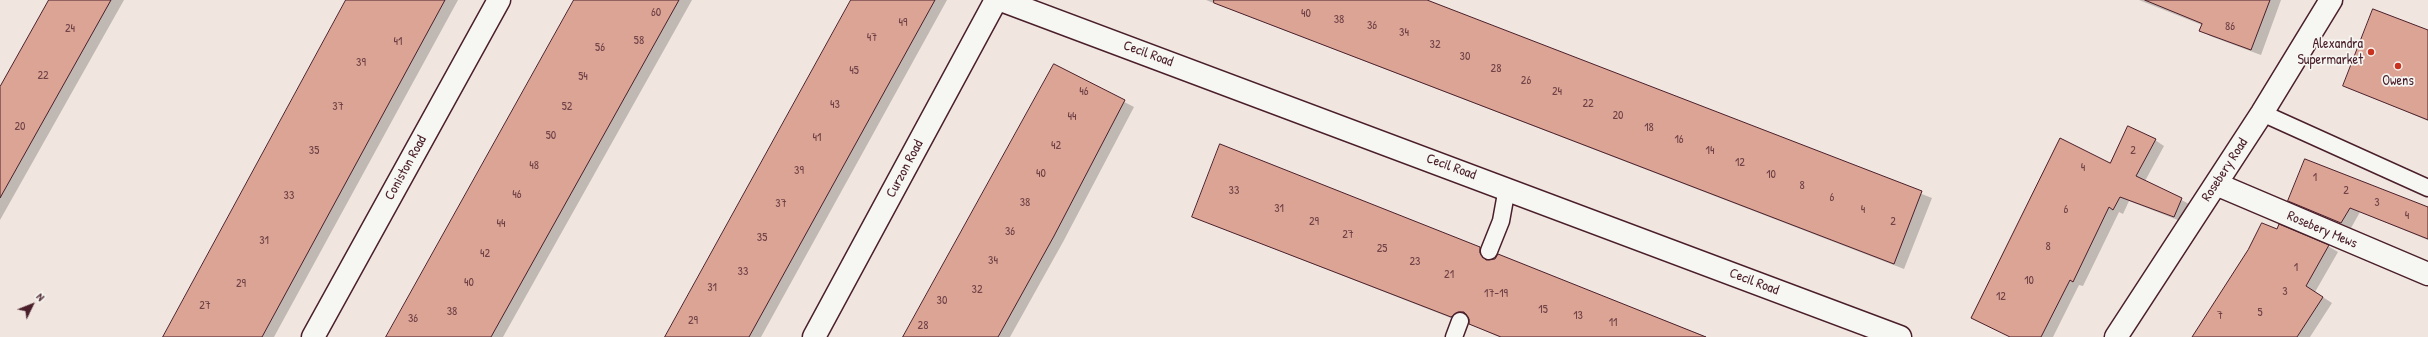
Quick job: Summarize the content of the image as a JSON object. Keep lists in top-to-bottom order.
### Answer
{
  "streets": {
    "street": [
      "Cecil Road",
      "Coniston Road",
      "Curzon Road",
      "Rosebery Road",
      "Rosebery Mews"
    ]
  },
  "crossings": [
    ["Rosebery Road", "Rosebery Mews"]
  ],
  "places": ["Alexandra Supermarket", "Owens"],
  "house_numbers": [
    "60",
    "40",
    "38",
    "49",
    "36",
    "86",
    "24",
    "34",
    "47",
    "58",
    "41",
    "32",
    "56",
    "30",
    "39",
    "28",
    "45",
    "22",
    "54",
    "26",
    "46",
    "24",
    "22",
    "43",
    "37",
    "52",
    "20",
    "44",
    "20",
    "18",
    "50",
    "41",
    "16",
    "42",
    "35",
    "14",
    "2",
    "12",
    "48",
    "4",
    "39",
    "40",
    "10",
    "1",
    "8",
    "33",
    "2",
    "46",
    "33",
    "6",
    "38",
    "3",
    "37",
    "31",
    "4",
    "6",
    "4",
    "29",
    "2",
    "44",
    "36",
    "27",
    "35",
    "31",
    "8",
    "25",
    "42",
    "34",
    "23",
    "1",
    "33",
    "21",
    "10",
    "40",
    "29",
    "31",
    "32",
    "3",
    "17-19",
    "12",
    "30",
    "27",
    "15",
    "38",
    "5",
    "13",
    "7",
    "36",
    "29",
    "11",
    "28"
  ],
  "north": "top right"
}
